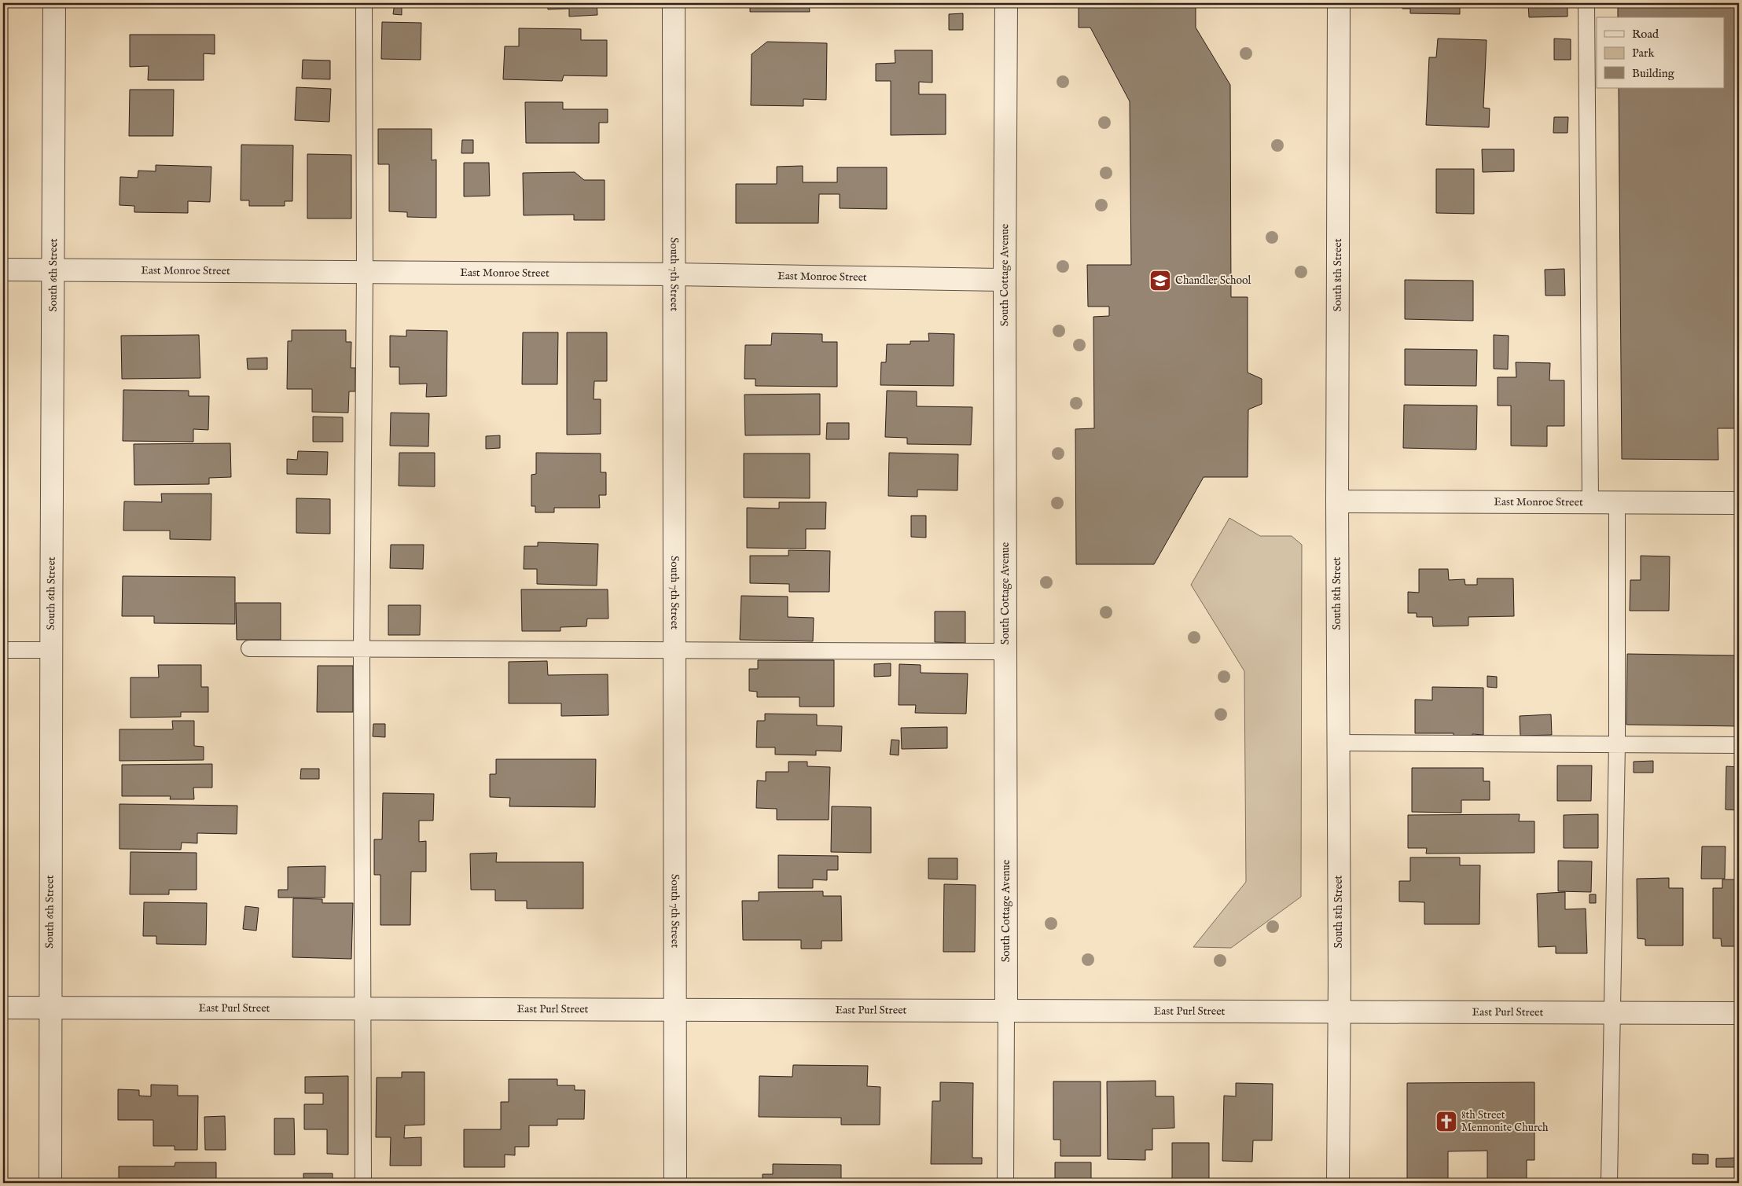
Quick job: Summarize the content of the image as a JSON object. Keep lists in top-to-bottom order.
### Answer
{
  "streets": {
    "street": [
      "East Monroe Street",
      "South 6th Street",
      "South 7th Street",
      "South Cottage Avenue",
      "South 8th Street",
      "East Purl Street"
    ]
  },
  "crossings": [
    ["East Monroe Street", "South 6th Street"],
    ["East Monroe Street", "South 7th Street"],
    ["East Monroe Street", "South Cottage Avenue"],
    ["East Monroe Street", "South 8th Street"],
    ["South 6th Street", "East Purl Street"],
    ["South 7th Street", "East Purl Street"],
    ["South Cottage Avenue", "East Purl Street"],
    ["South 8th Street", "East Purl Street"]
  ],
  "places": {
    "school or university": ["Chandler School"],
    "church": ["8th Street Mennonite Church"]
  },
  "legend": ["Road", "Park", "Building"]
}
